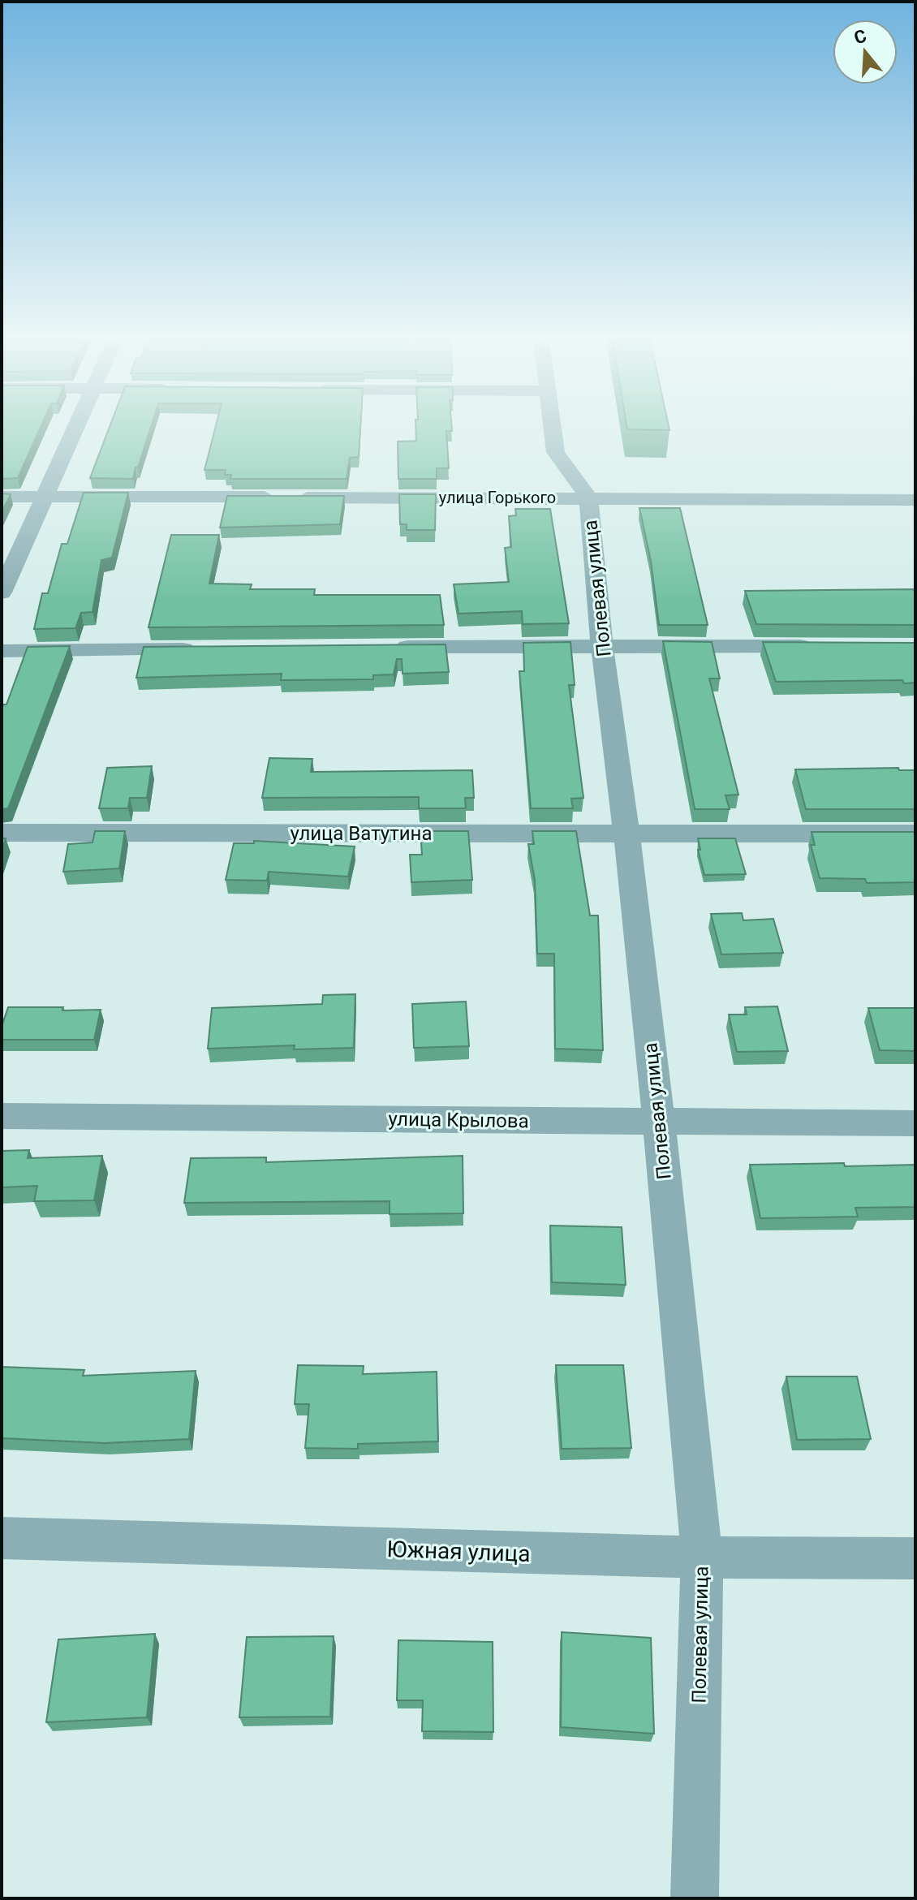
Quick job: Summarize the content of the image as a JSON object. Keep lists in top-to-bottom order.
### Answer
{
  "streets": {
    "street": [
      "улица Горького",
      "Полевая улица",
      "улица Ватутина",
      "улица Крылова",
      "Южная улица"
    ]
  },
  "crossings": [
    ["улица Горького", "Полевая улица"],
    ["Полевая улица", "улица Ватутина"],
    ["Полевая улица", "улица Крылова"],
    ["Полевая улица", "Южная улица"]
  ],
  "north": "top"
}
